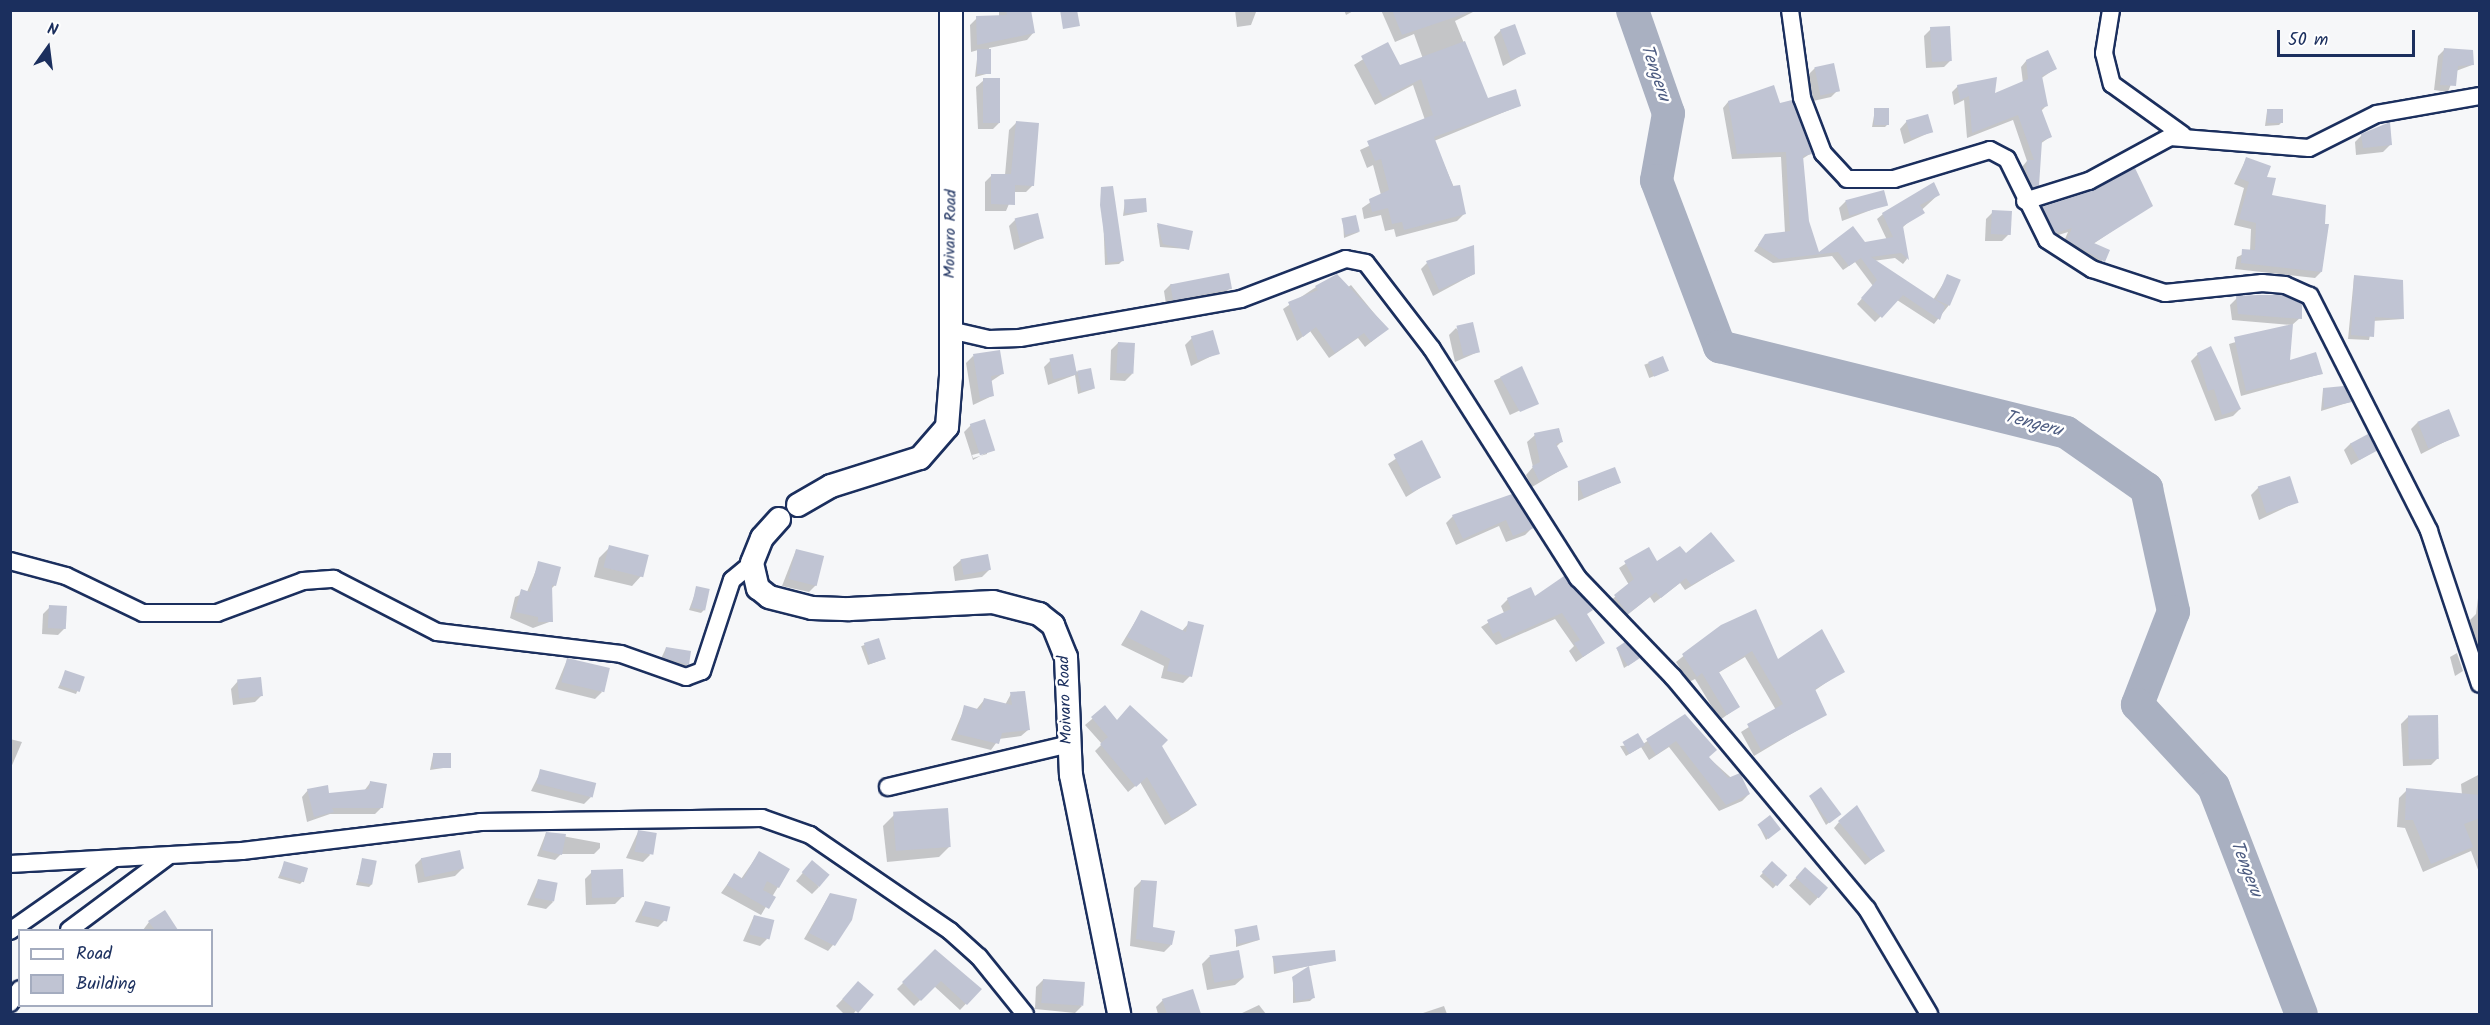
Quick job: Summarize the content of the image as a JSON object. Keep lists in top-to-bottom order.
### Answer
{
  "streets": {
    "street": ["Moivaro Road"]
  },
  "water": ["Tengeru"],
  "legend": ["Road", "Building"],
  "scale_bar": "50 m",
  "north": "top"
}
